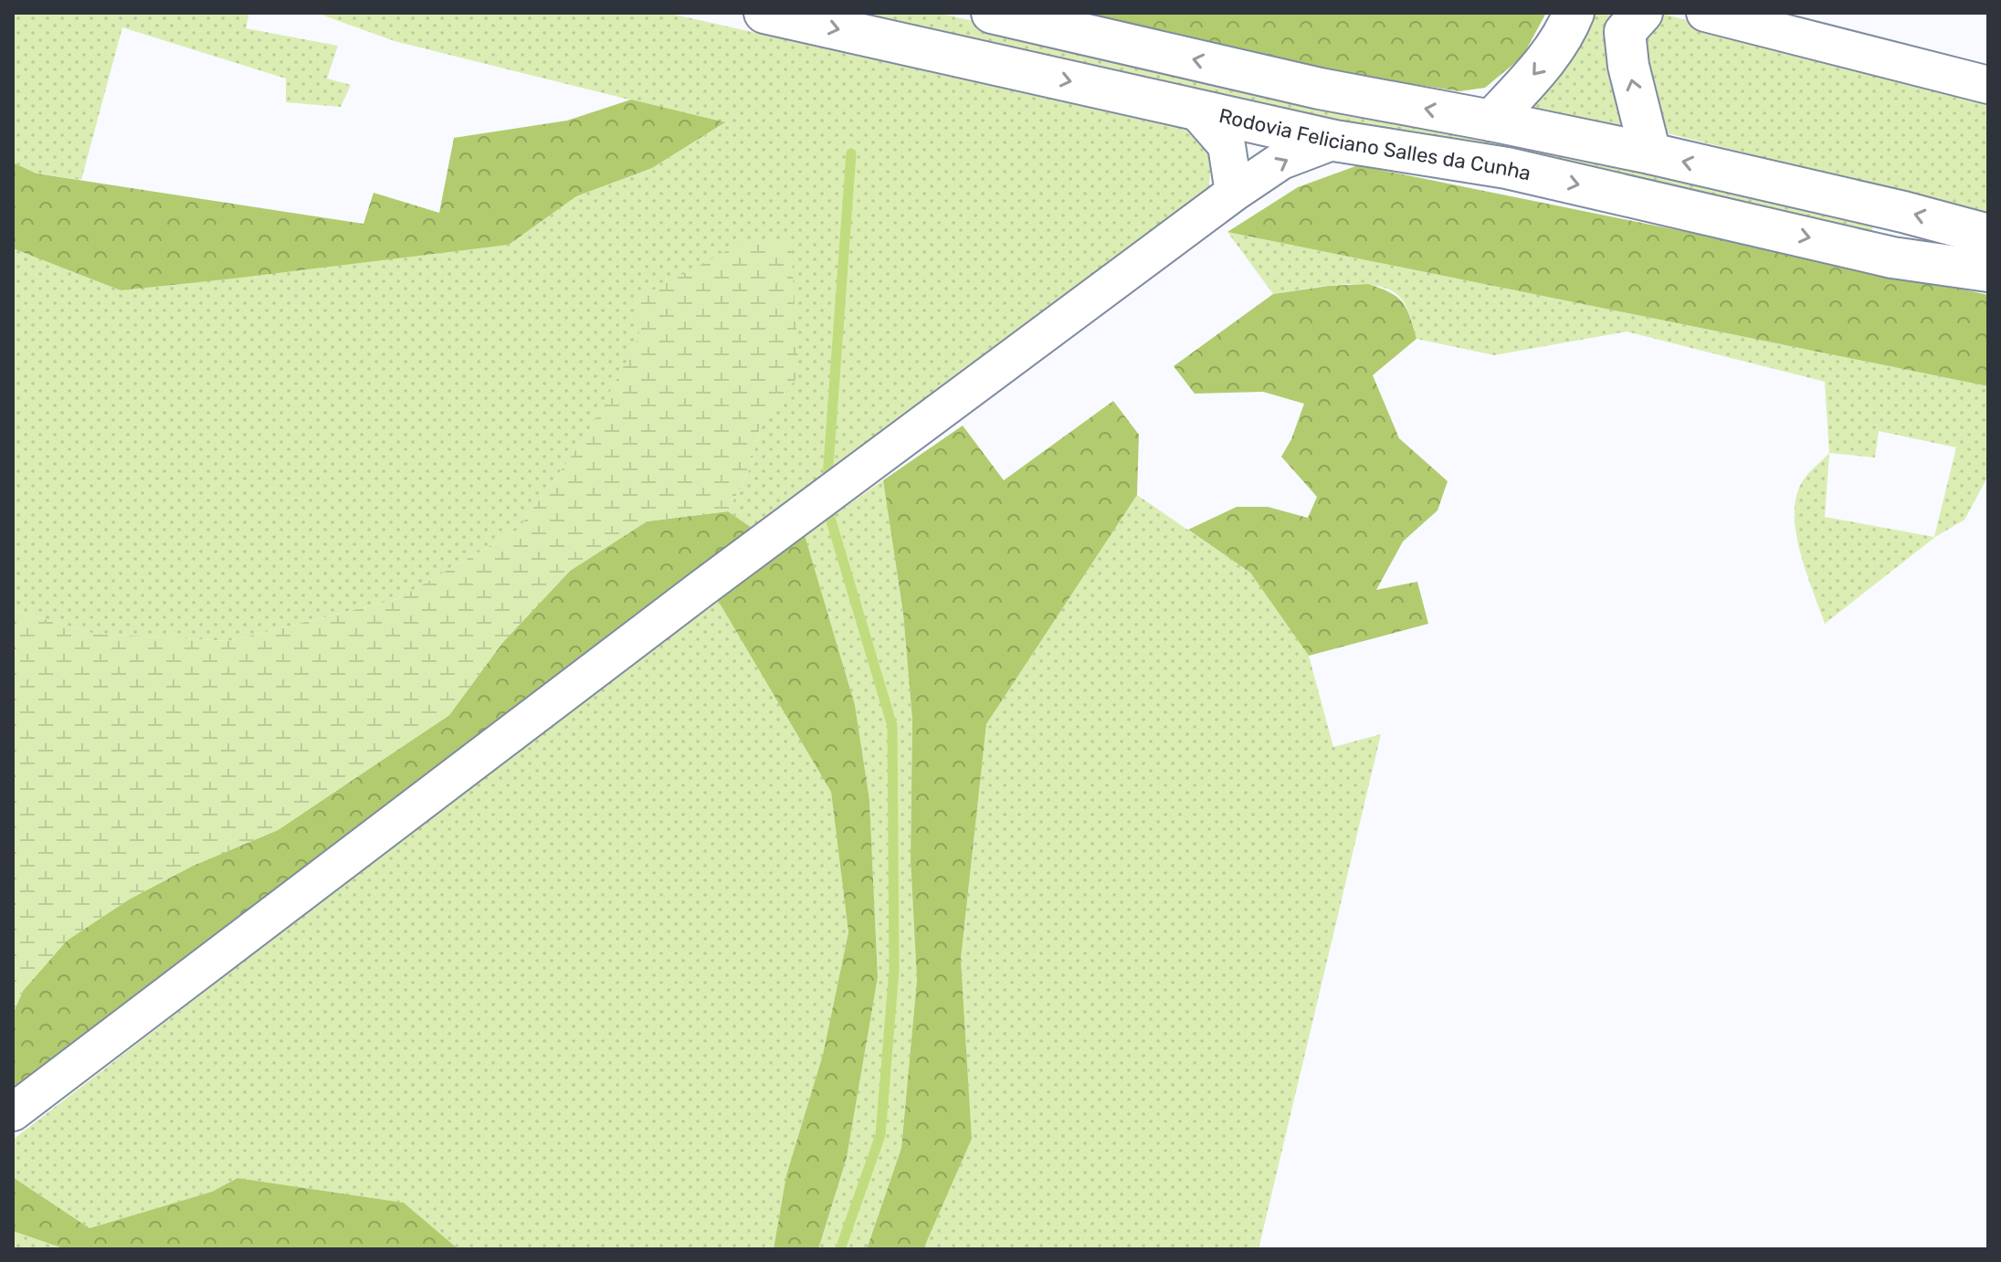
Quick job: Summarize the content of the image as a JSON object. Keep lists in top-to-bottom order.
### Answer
{
  "streets": {
    "main road": ["Rodovia Feliciano Salles da Cunha"]
  }
}
